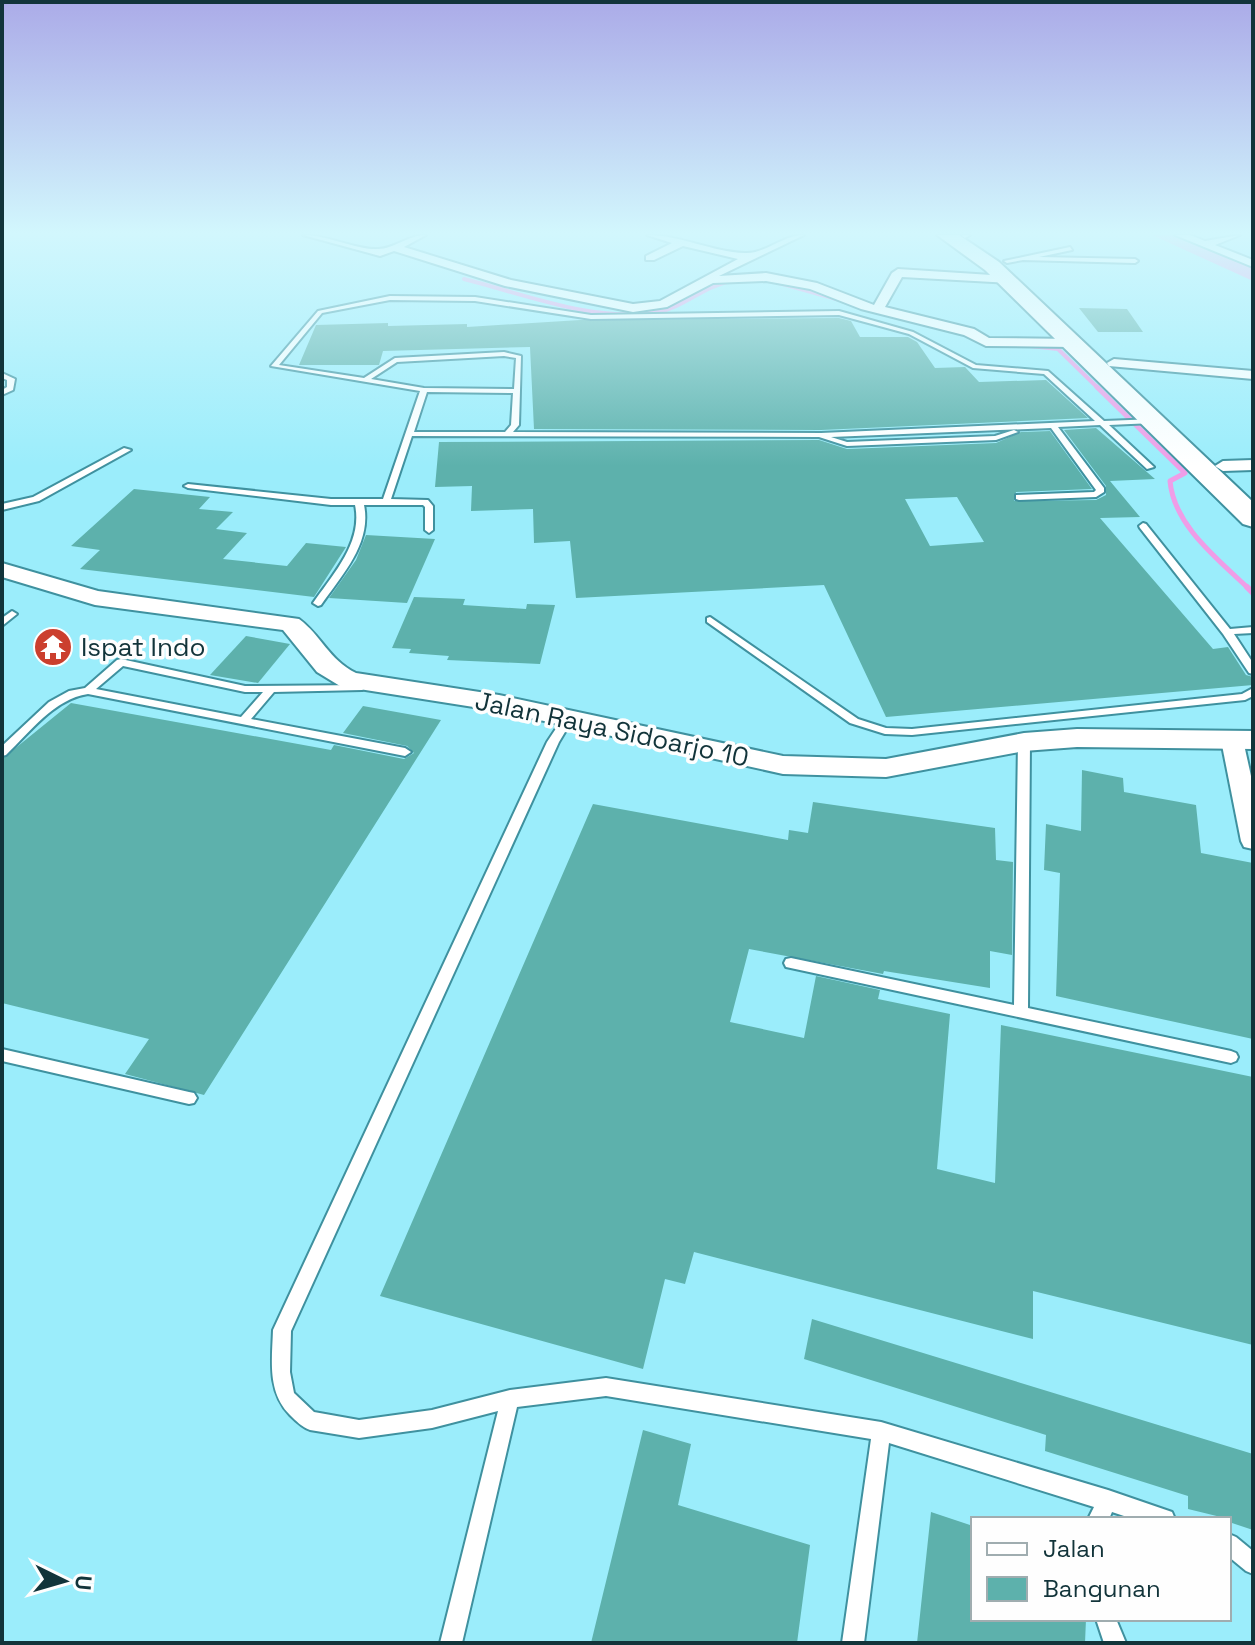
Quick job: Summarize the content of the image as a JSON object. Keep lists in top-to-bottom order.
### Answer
{
  "streets": {
    "street": ["Jalan Raya Sidoarjo 10"]
  },
  "places": {
    "temple": ["Ispat Indo"]
  },
  "legend": ["Jalan", "Bangunan"],
  "north": "right"
}
